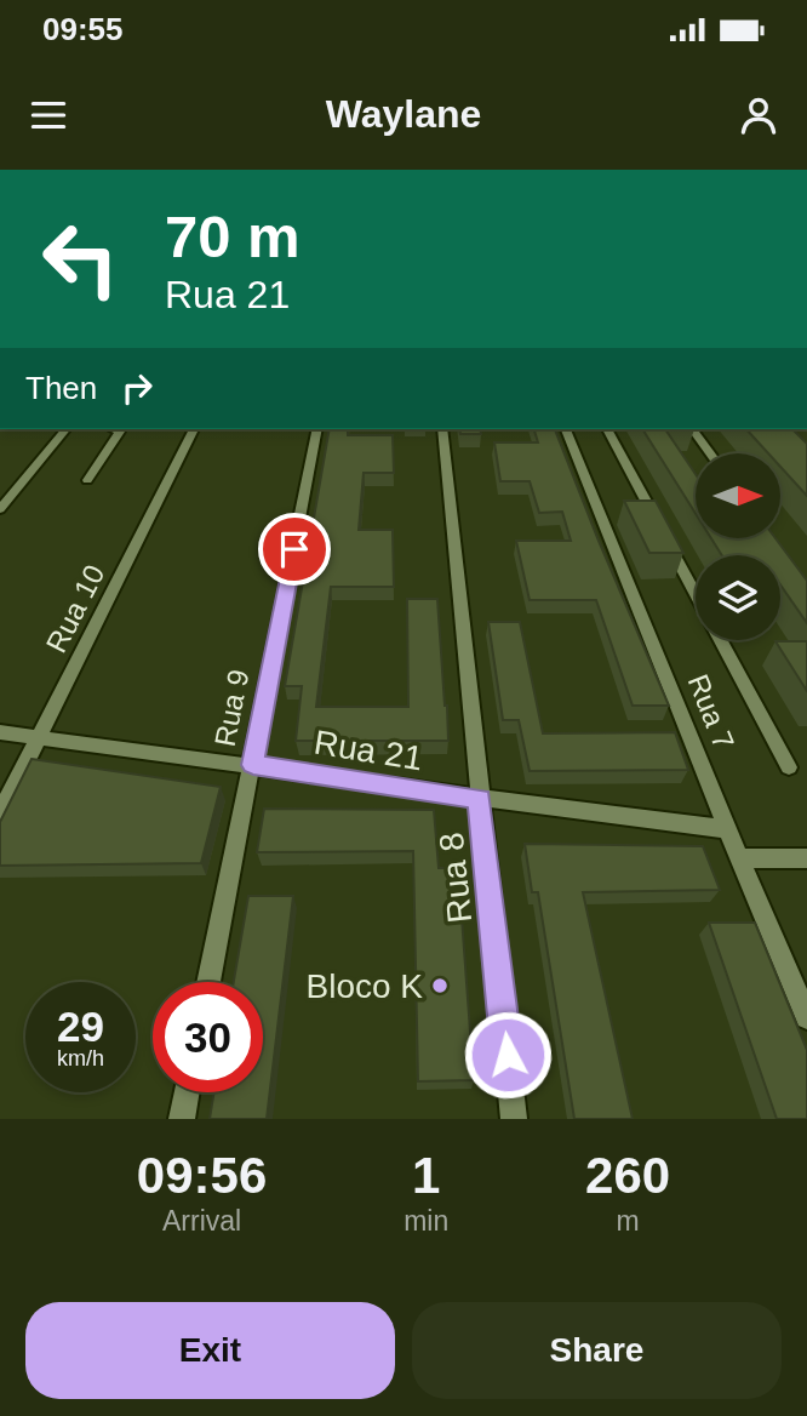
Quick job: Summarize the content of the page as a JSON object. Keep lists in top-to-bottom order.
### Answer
{
  "streets": {
    "street": [
      "Rua 10",
      "Rua 9",
      "Rua 7",
      "Rua 21",
      "Rua 8"
    ]
  },
  "crossings": [
    ["Rua 10", "Rua 21"],
    ["Rua 9", "Rua 21"],
    ["Rua 7", "Rua 21"],
    ["Rua 21", "Rua 8"]
  ],
  "places": ["Bloco K"],
  "north": "right",
  "page": {
    "status": "09:55",
    "header": "Waylane",
    "turn": ["70 m", "Rua 21"],
    "then": "Then",
    "speed": "29 km/h",
    "limit": "30",
    "eta": [
      "09:56",
      "Arrival",
      "1",
      "min",
      "260",
      "m"
    ],
    "buttons": ["Exit", "Share"]
  }
}
